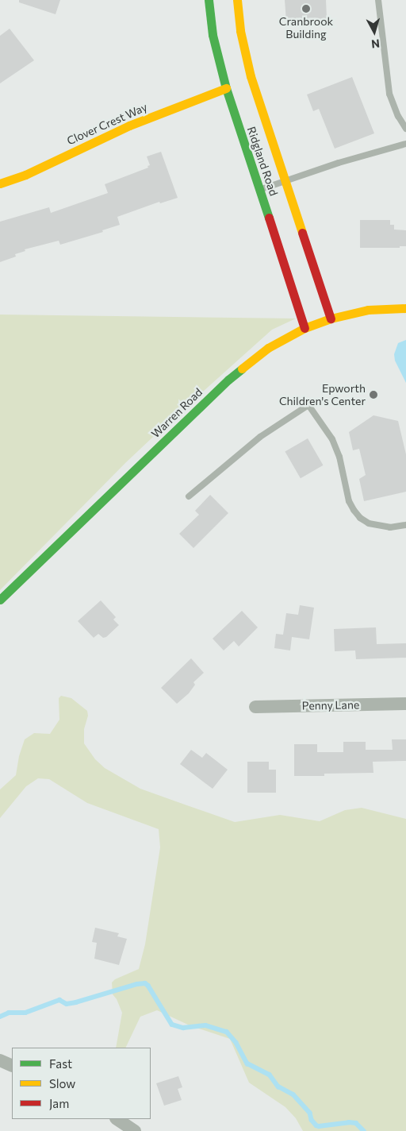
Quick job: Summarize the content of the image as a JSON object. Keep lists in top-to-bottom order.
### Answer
{
  "streets": {
    "street": [
      "Clover Crest Way",
      "Ridgland Road",
      "Warren Road",
      "Penny Lane"
    ]
  },
  "crossings": [
    ["Clover Crest Way", "Ridgland Road"],
    ["Ridgland Road", "Warren Road"]
  ],
  "places": ["Cranbrook Building", "Epworth Children's Center"],
  "legend": ["Fast", "Slow", "Jam"],
  "north": "bottom"
}
